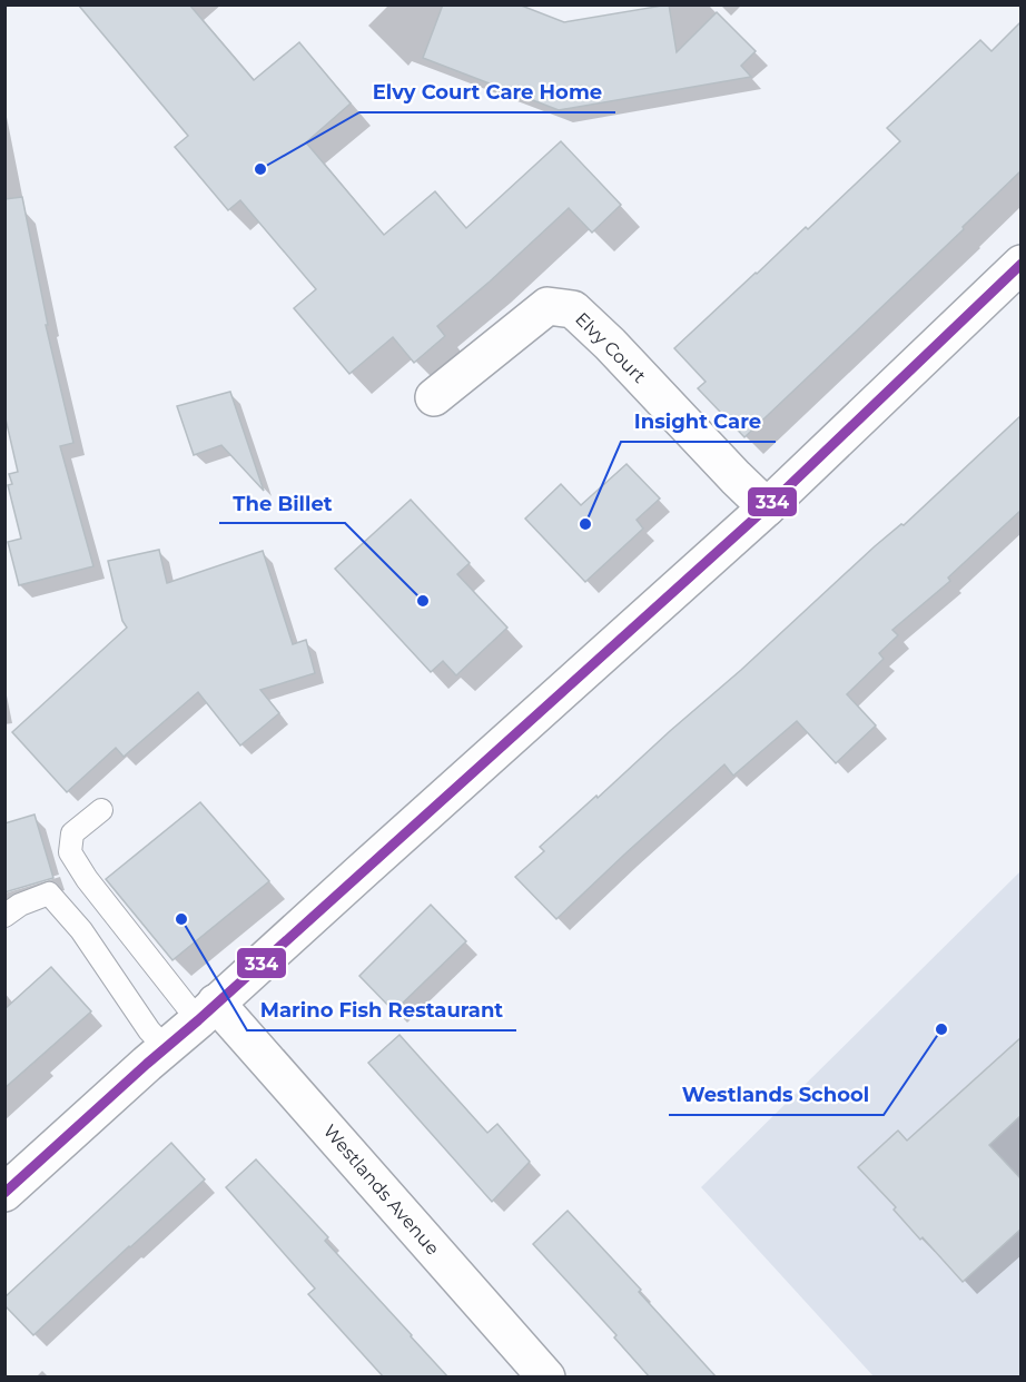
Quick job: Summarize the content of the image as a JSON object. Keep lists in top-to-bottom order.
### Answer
{
  "streets": {
    "main road": ["Elvy Court", "Westlands Avenue"]
  },
  "places": [
    "Elvy Court Care Home",
    "Insight Care",
    "The Billet",
    "Marino Fish Restaurant",
    "Westlands School"
  ],
  "lines": ["transit line 334"]
}
